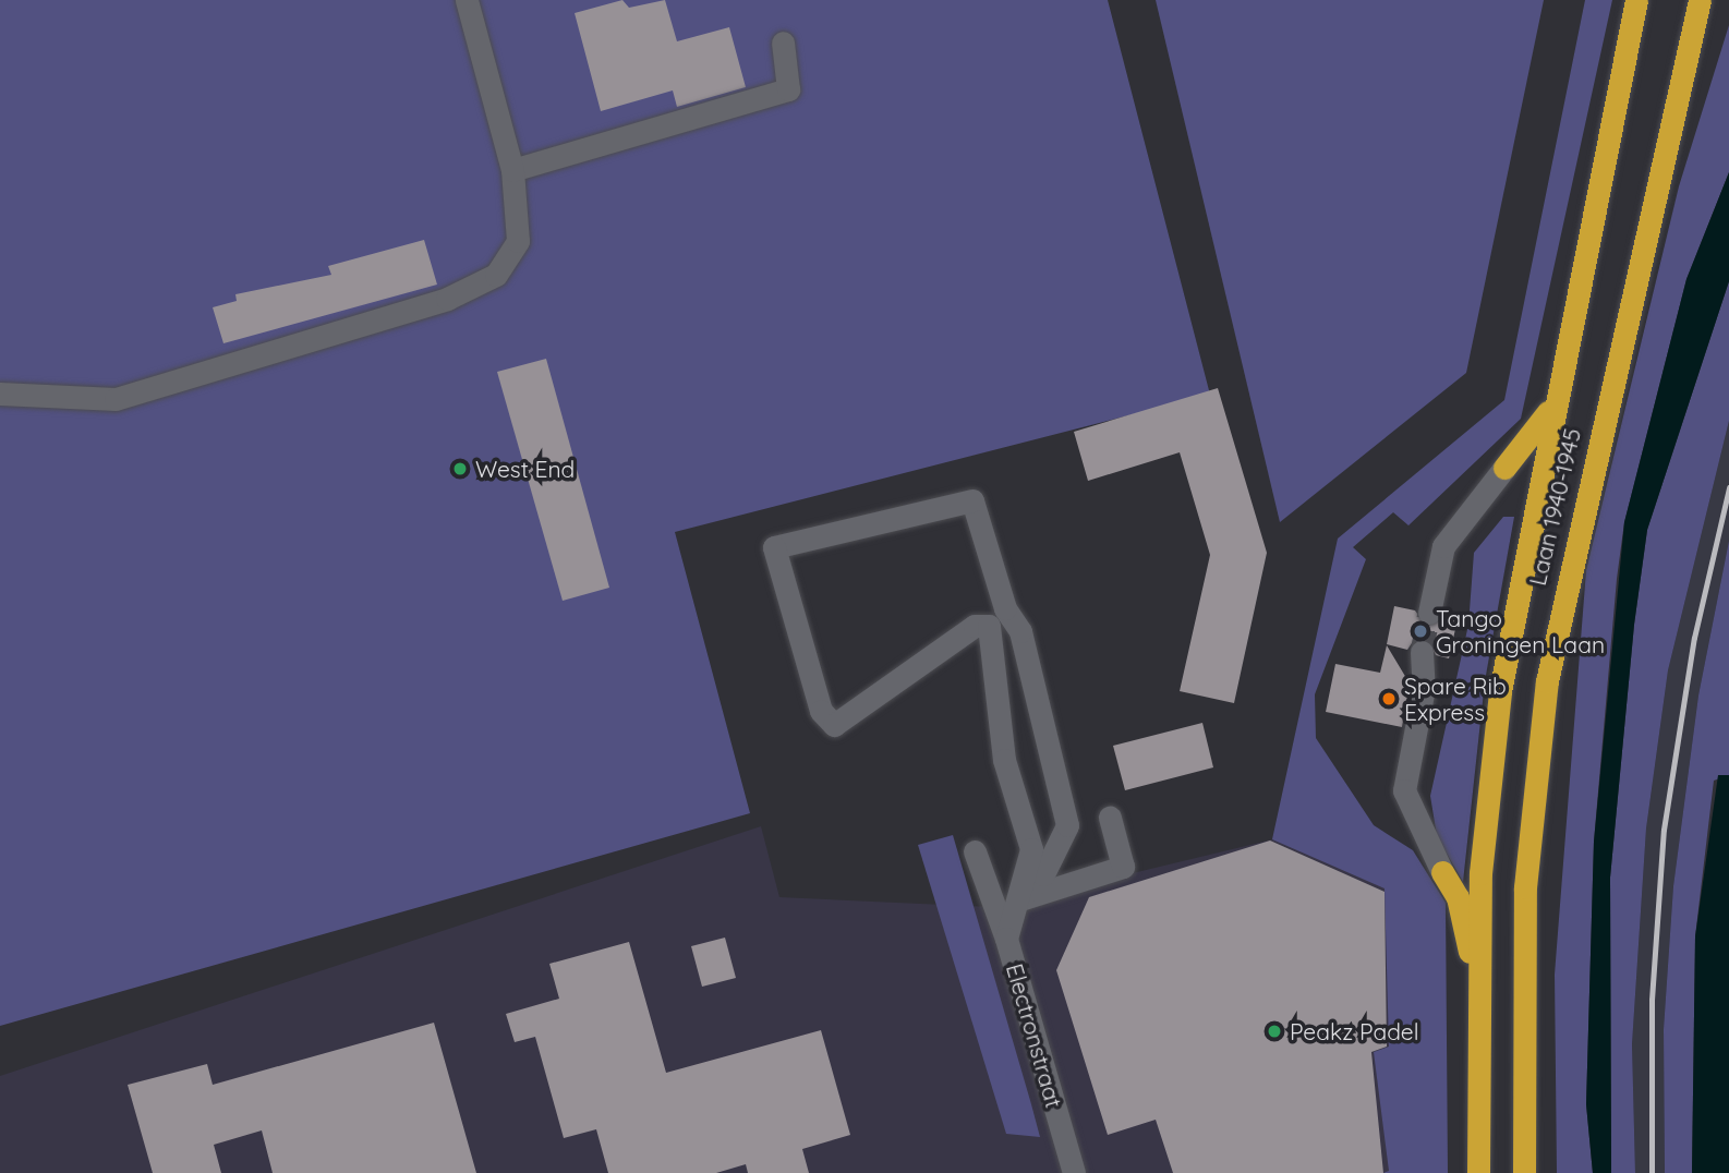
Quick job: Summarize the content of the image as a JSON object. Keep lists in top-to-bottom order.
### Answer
{
  "streets": {
    "highway": ["Laan 1940-1945"],
    "street": ["Electronstraat"]
  },
  "places": [
    "West End",
    "Tango Groningen Laan",
    "Spare Rib Express",
    "Peakz Padel"
  ]
}
